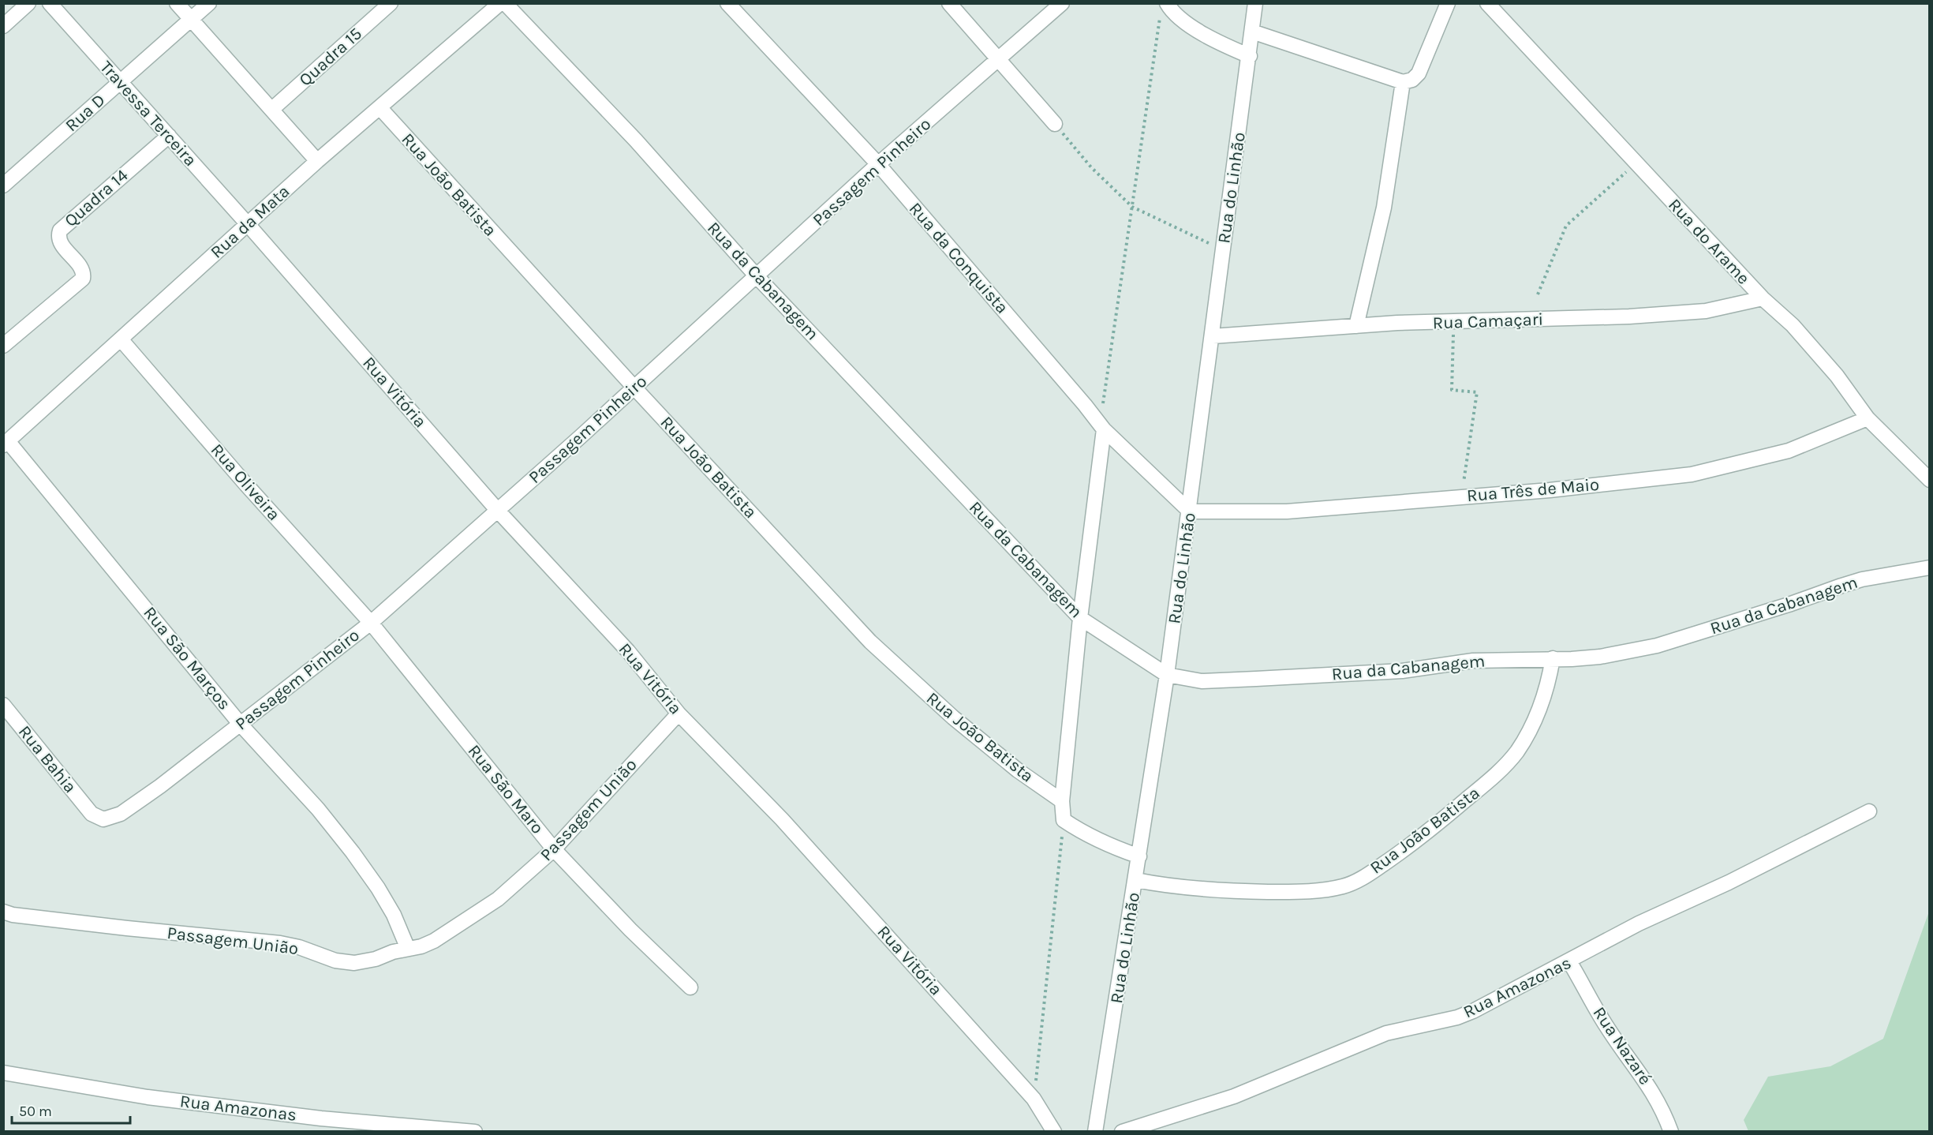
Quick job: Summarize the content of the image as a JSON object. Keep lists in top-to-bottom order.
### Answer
{
  "streets": {
    "street": [
      "Quadra 15",
      "Rua D",
      "Travessa Terceira",
      "Passagem Pinheiro",
      "Rua João Batista",
      "Rua do Linhão",
      "Quadra 14",
      "Rua da Mata",
      "Rua do Arame",
      "Rua da Conquista",
      "Rua da Cabanagem",
      "Rua Camaçari",
      "Rua Vitória",
      "Rua Oliveira",
      "Rua Três de Maio",
      "Rua São Marços",
      "Rua Bahia",
      "Rua São Maro",
      "Passagem União",
      "Rua Amazonas",
      "Rua Nazaré"
    ]
  },
  "crossings": [
    ["Rua D", "Travessa Terceira"],
    ["Travessa Terceira", "Quadra 14"],
    ["Travessa Terceira", "Rua da Mata"],
    ["Travessa Terceira", "Rua Vitória"],
    ["Passagem Pinheiro", "Rua João Batista"],
    ["Passagem Pinheiro", "Rua da Conquista"],
    ["Passagem Pinheiro", "Rua da Cabanagem"],
    ["Passagem Pinheiro", "Rua Vitória"],
    ["Passagem Pinheiro", "Rua Oliveira"],
    ["Passagem Pinheiro", "Rua São Marços"],
    ["Passagem Pinheiro", "Rua Bahia"],
    ["Passagem Pinheiro", "Rua São Maro"],
    ["Rua João Batista", "Rua do Linhão"],
    ["Rua João Batista", "Rua da Mata"],
    ["Rua João Batista", "Rua da Cabanagem"],
    ["Rua do Linhão", "Rua da Conquista"],
    ["Rua do Linhão", "Rua da Cabanagem"],
    ["Rua do Linhão", "Rua Camaçari"],
    ["Rua do Linhão", "Rua Três de Maio"],
    ["Rua da Mata", "Rua Vitória"],
    ["Rua da Mata", "Rua Oliveira"],
    ["Rua da Mata", "Rua São Marços"],
    ["Rua do Arame", "Rua Camaçari"],
    ["Rua do Arame", "Rua Três de Maio"],
    ["Rua da Conquista", "Rua Três de Maio"],
    ["Rua Vitória", "Passagem União"],
    ["Rua Oliveira", "Rua São Maro"],
    ["Rua São Marços", "Passagem União"],
    ["Rua São Maro", "Passagem União"],
    ["Rua Amazonas", "Rua Nazaré"]
  ],
  "scale_bar": "50 m"
}
